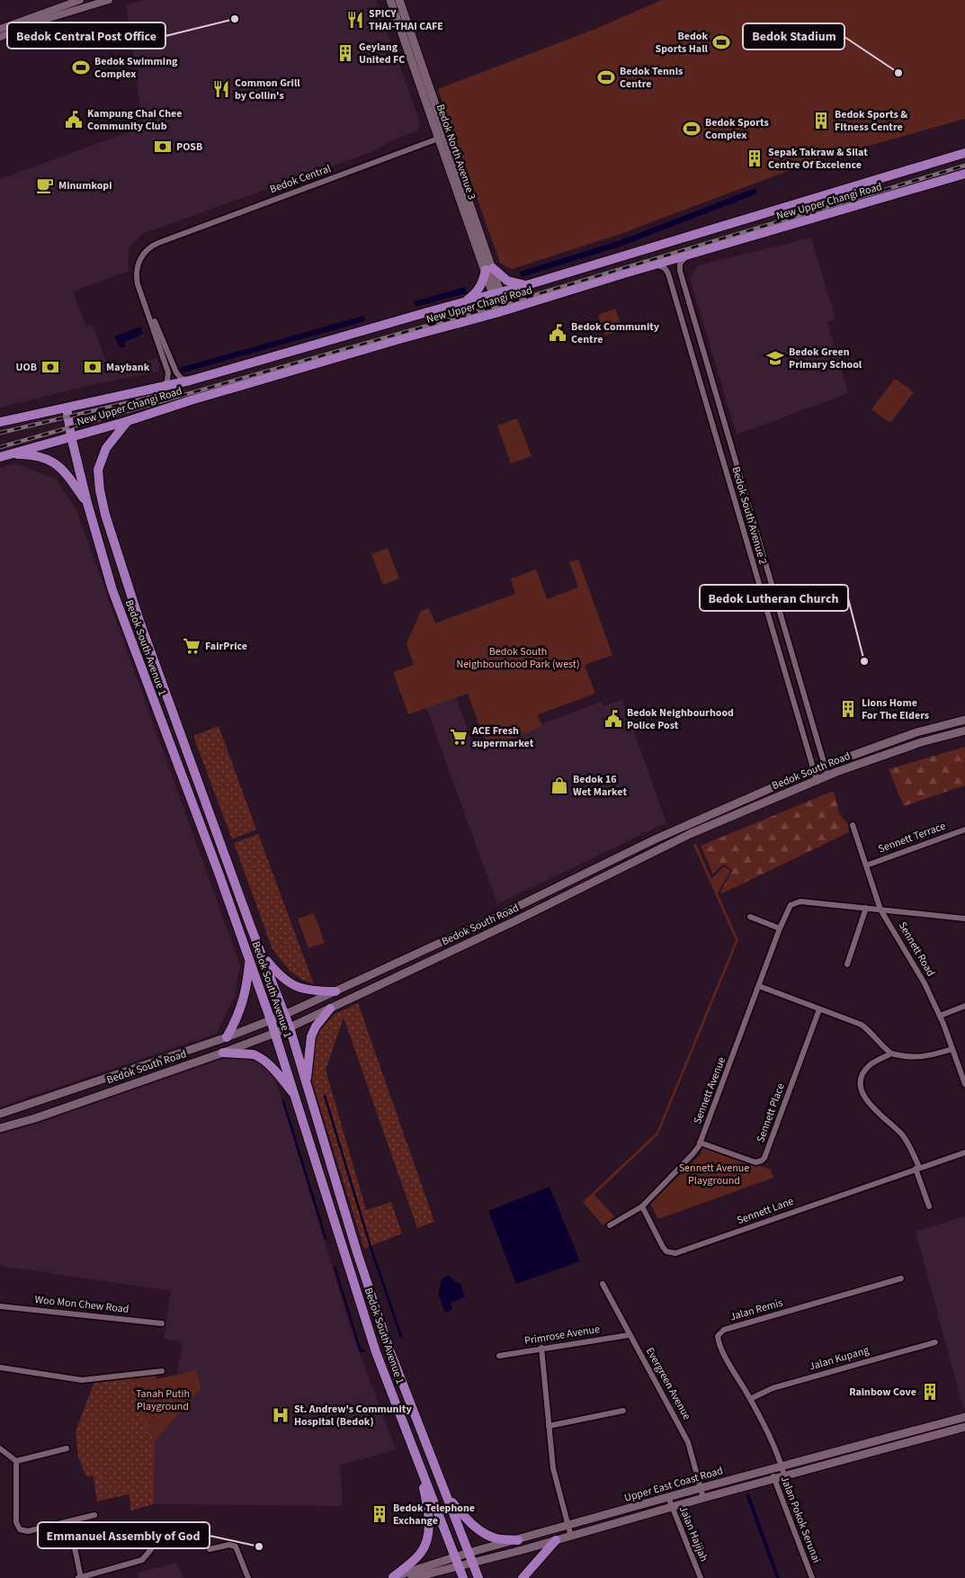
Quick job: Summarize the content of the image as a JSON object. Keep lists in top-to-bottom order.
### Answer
{
  "streets": {
    "main road": [
      "Bedok North Avenue 3",
      "New Upper Changi Road",
      "Bedok South Avenue 1",
      "Bedok South Road",
      "Upper East Coast Road"
    ],
    "street": [
      "Bedok Central",
      "Bedok South Avenue 2",
      "Sennett Terrace",
      "Sennett Road",
      "Sennett Avenue",
      "Sennett Place",
      "Sennett Lane",
      "Woo Mon Chew Road",
      "Jalan Remis",
      "Primrose Avenue",
      "Jalan Kupang",
      "Evergreen Avenue",
      "Jalan Pokok Serunai",
      "Jalan Hajijah"
    ]
  },
  "crossings": [
    ["Bedok North Avenue 3", "Bedok Central"],
    ["Bedok North Avenue 3", "New Upper Changi Road"],
    ["Bedok Central", "New Upper Changi Road"],
    ["New Upper Changi Road", "Bedok South Avenue 2"],
    ["New Upper Changi Road", "Bedok South Avenue 1"],
    ["Bedok South Avenue 2", "Bedok South Road"],
    ["Bedok South Avenue 1", "Bedok South Road"],
    ["Bedok South Avenue 1", "Upper East Coast Road"],
    ["Sennett Terrace", "Sennett Road"],
    ["Sennett Road", "Sennett Avenue"],
    ["Sennett Avenue", "Sennett Place"],
    ["Sennett Avenue", "Sennett Lane"],
    ["Jalan Remis", "Jalan Kupang"],
    ["Jalan Remis", "Upper East Coast Road"],
    ["Primrose Avenue", "Evergreen Avenue"],
    ["Evergreen Avenue", "Upper East Coast Road"],
    ["Upper East Coast Road", "Jalan Pokok Serunai"],
    ["Upper East Coast Road", "Jalan Hajijah"]
  ],
  "parks": ["Bedok South Neighbourhood Park (west)", "Sennett Avenue Playground", "Tanah Putih Playground"],
  "places": {
    "other": [
      "Bedok Central Post Office",
      "Bedok Stadium",
      "Bedok Lutheran Church",
      "Emmanuel Assembly of God"
    ],
    "restaurant": ["SPICY THAI-THAI CAFE", "Common Grill by Collin's"],
    "sports": [
      "Bedok Sports Hall",
      "Bedok Swimming Complex",
      "Bedok Tennis Centre",
      "Bedok Sports Complex"
    ],
    "building": [
      "Geylang United FC",
      "Bedok Sports & Fitness Centre",
      "Sepak Takraw & Silat Centre Of Excelence",
      "Lions Home For The Elders",
      "Rainbow Cove",
      "Bedok Telephone Exchange"
    ],
    "public building": ["Kampung Chai Chee Community Club", "Bedok Community Centre", "Bedok Neighbourhood Police Post"],
    "bank": ["POSB", "UOB", "Maybank"],
    "cafe": ["Minumkopi"],
    "school or university": ["Bedok Green Primary School"],
    "supermarket": ["FairPrice", "ACE Fresh supermarket"],
    "shop": ["Bedok 16 Wet Market"],
    "hospital": ["St. Andrew's Community Hospital (Bedok)"]
  }
}
